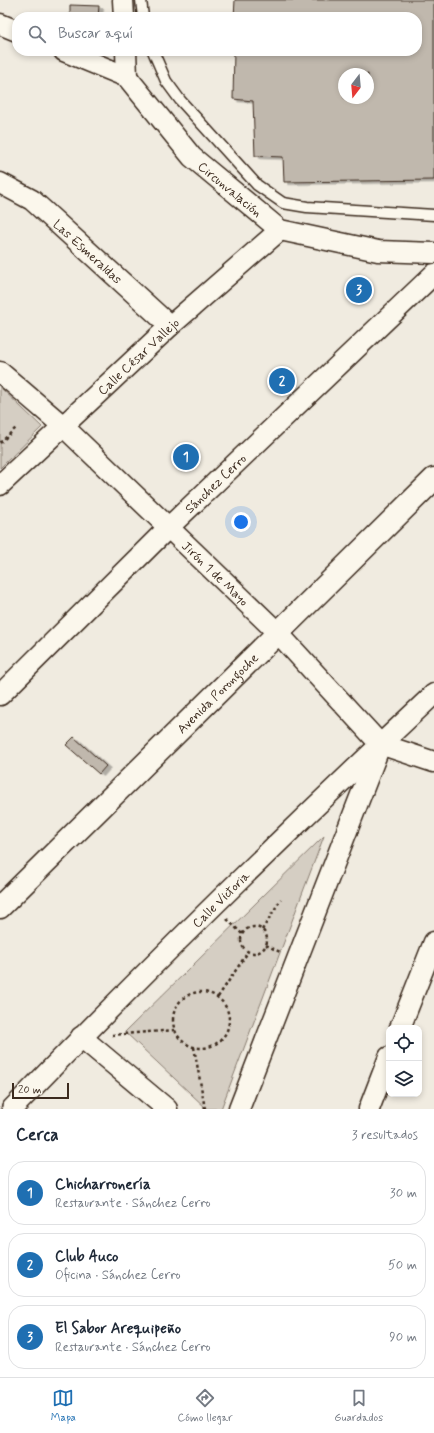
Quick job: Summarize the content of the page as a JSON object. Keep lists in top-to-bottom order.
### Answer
{
  "streets": {
    "main road": ["Avenida Porongoche"],
    "street": [
      "Circunvalación",
      "Las Esmeraldas",
      "Calle César Vallejo",
      "Sánchez Cerro",
      "Jirón 1 de Mayo",
      "Calle Victoria"
    ]
  },
  "crossings": [
    ["Circunvalación", "Calle César Vallejo"],
    ["Las Esmeraldas", "Calle César Vallejo"],
    ["Calle César Vallejo", "Jirón 1 de Mayo"],
    ["Sánchez Cerro", "Jirón 1 de Mayo"],
    ["Jirón 1 de Mayo", "Avenida Porongoche"],
    ["Jirón 1 de Mayo", "Calle Victoria"]
  ],
  "scale_bar": "20 m",
  "north": "bottom",
  "page": {
    "search": "Buscar aquí",
    "pins": ["3", "2", "1"],
    "scale": "20 m",
    "heading": ["Cerca", "3 resultados"],
    "list": [
      {
        "mark": "1",
        "name": "Chicharronería",
        "note": "Restaurante · Sánchez Cerro",
        "value": "30 m"
      },
      {
        "mark": "2",
        "name": "Club Auco",
        "note": "Oficina · Sánchez Cerro",
        "value": "50 m"
      },
      {
        "mark": "3",
        "name": "El Sabor Arequipeño",
        "note": "Restaurante · Sánchez Cerro",
        "value": "90 m"
      }
    ],
    "nav": ["Mapa", "Cómo llegar", "Guardados"]
  }
}
